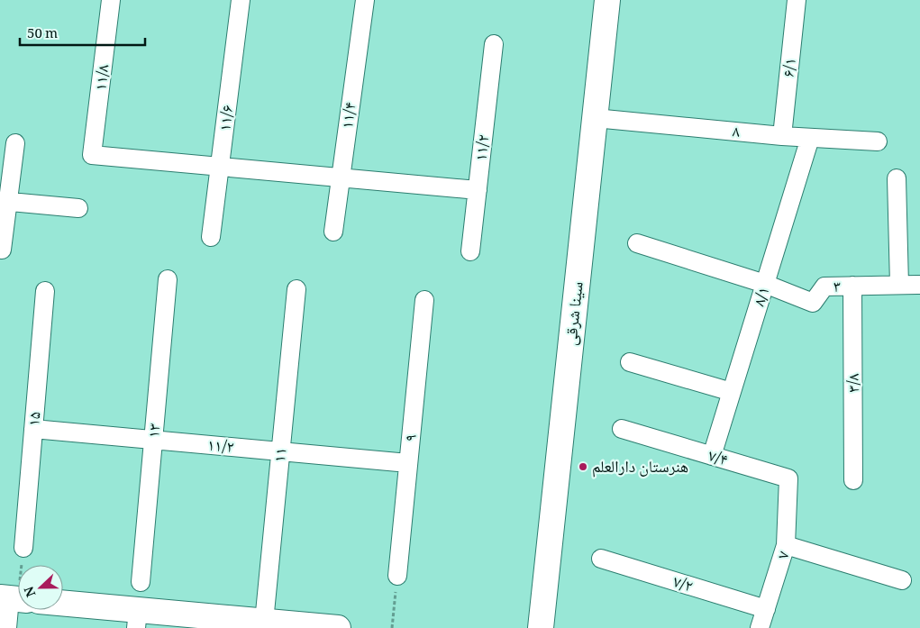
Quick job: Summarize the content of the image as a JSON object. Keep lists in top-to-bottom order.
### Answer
{
  "streets": {
    "street": [
      "۶/۱",
      "۱۱/۸",
      "۱۱/۴",
      "۱۱/۶",
      "۸",
      "۱۱/۲",
      "۳",
      "۸/۱",
      "سینا شرقی",
      "۳/۸",
      "۱۵",
      "۱۳",
      "۹",
      "۱۱",
      "۷/۴",
      "۷",
      "۷/۲"
    ]
  },
  "crossings": [
    ["۶/۱", "۸"],
    ["۱۱/۸", "۱۱/۶"],
    ["۸", "۸/۱"],
    ["۸", "سینا شرقی"],
    ["۱۱/۲", "۱۵"],
    ["۱۱/۲", "۱۳"],
    ["۱۱/۲", "۹"],
    ["۱۱/۲", "۱۱"],
    ["۳", "۸/۱"],
    ["۳", "۳/۸"],
    ["۸/۱", "۷/۴"],
    ["۷/۴", "۷"],
    ["۷", "۷/۲"]
  ],
  "places": ["هنرستان دارالعلم"],
  "scale_bar": "50 m",
  "north": "left"
}
